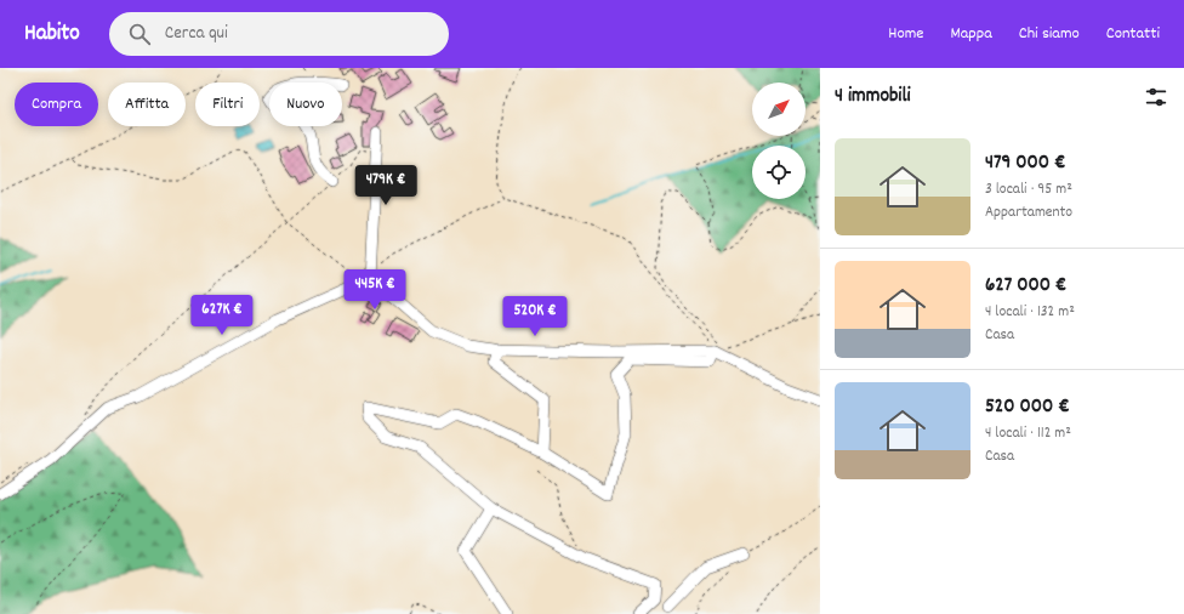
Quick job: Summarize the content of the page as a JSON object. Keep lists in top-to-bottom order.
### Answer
{
  "north": "top right",
  "page": {
    "header": "Habito",
    "search": "Cerca qui",
    "nav": [
      "Home",
      "Mappa",
      "Chi siamo",
      "Contatti"
    ],
    "heading": "4 immobili",
    "chip": [
      "Compra",
      "Affitta",
      "Filtri",
      "Nuovo"
    ],
    "list": [
      {
        "name": "479 000 €",
        "note": "3 locali · 95 m² · Appartamento"
      },
      {
        "name": "627 000 €",
        "note": "4 locali · 132 m² · Casa"
      },
      {
        "name": "520 000 €",
        "note": "4 locali · 112 m² · Casa"
      }
    ],
    "price": [
      "479K €",
      "445K €",
      "627K €",
      "520K €"
    ]
  }
}
